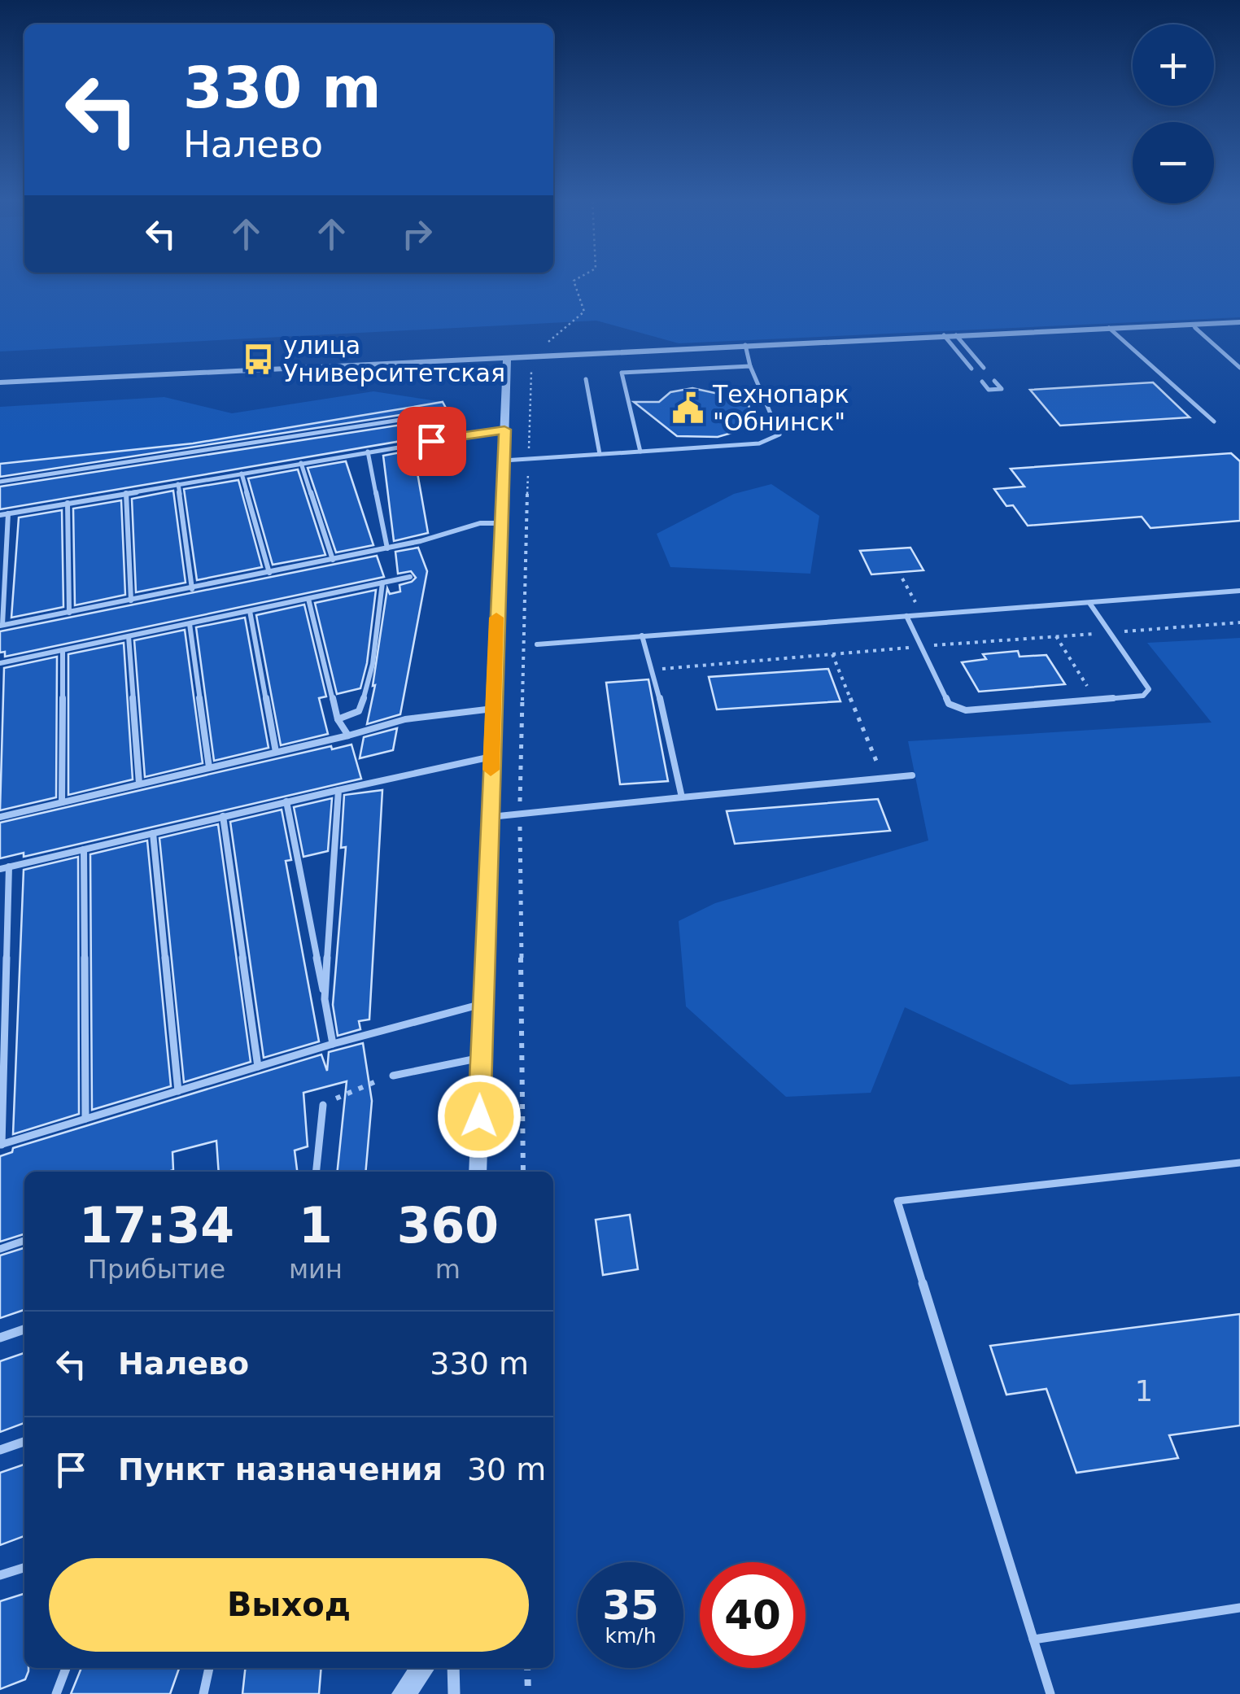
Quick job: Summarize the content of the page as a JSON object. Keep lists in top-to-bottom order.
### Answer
{
  "places": {
    "bus stop": ["улица Университетская"],
    "public building": ["Технопарк \"Обнинск\""]
  },
  "house_numbers": ["1"],
  "page": {
    "map_buttons": ["+", "−"],
    "turn": ["330 m", "Налево"],
    "eta": [
      "17:34",
      "Прибытие",
      "1",
      "мин",
      "360",
      "m"
    ],
    "list": [
      {
        "name": "Налево",
        "value": "330 m"
      },
      {
        "name": "Пункт назначения",
        "value": "30 m"
      }
    ],
    "buttons": "Выход",
    "speed": "35 km/h",
    "limit": "40"
  }
}
